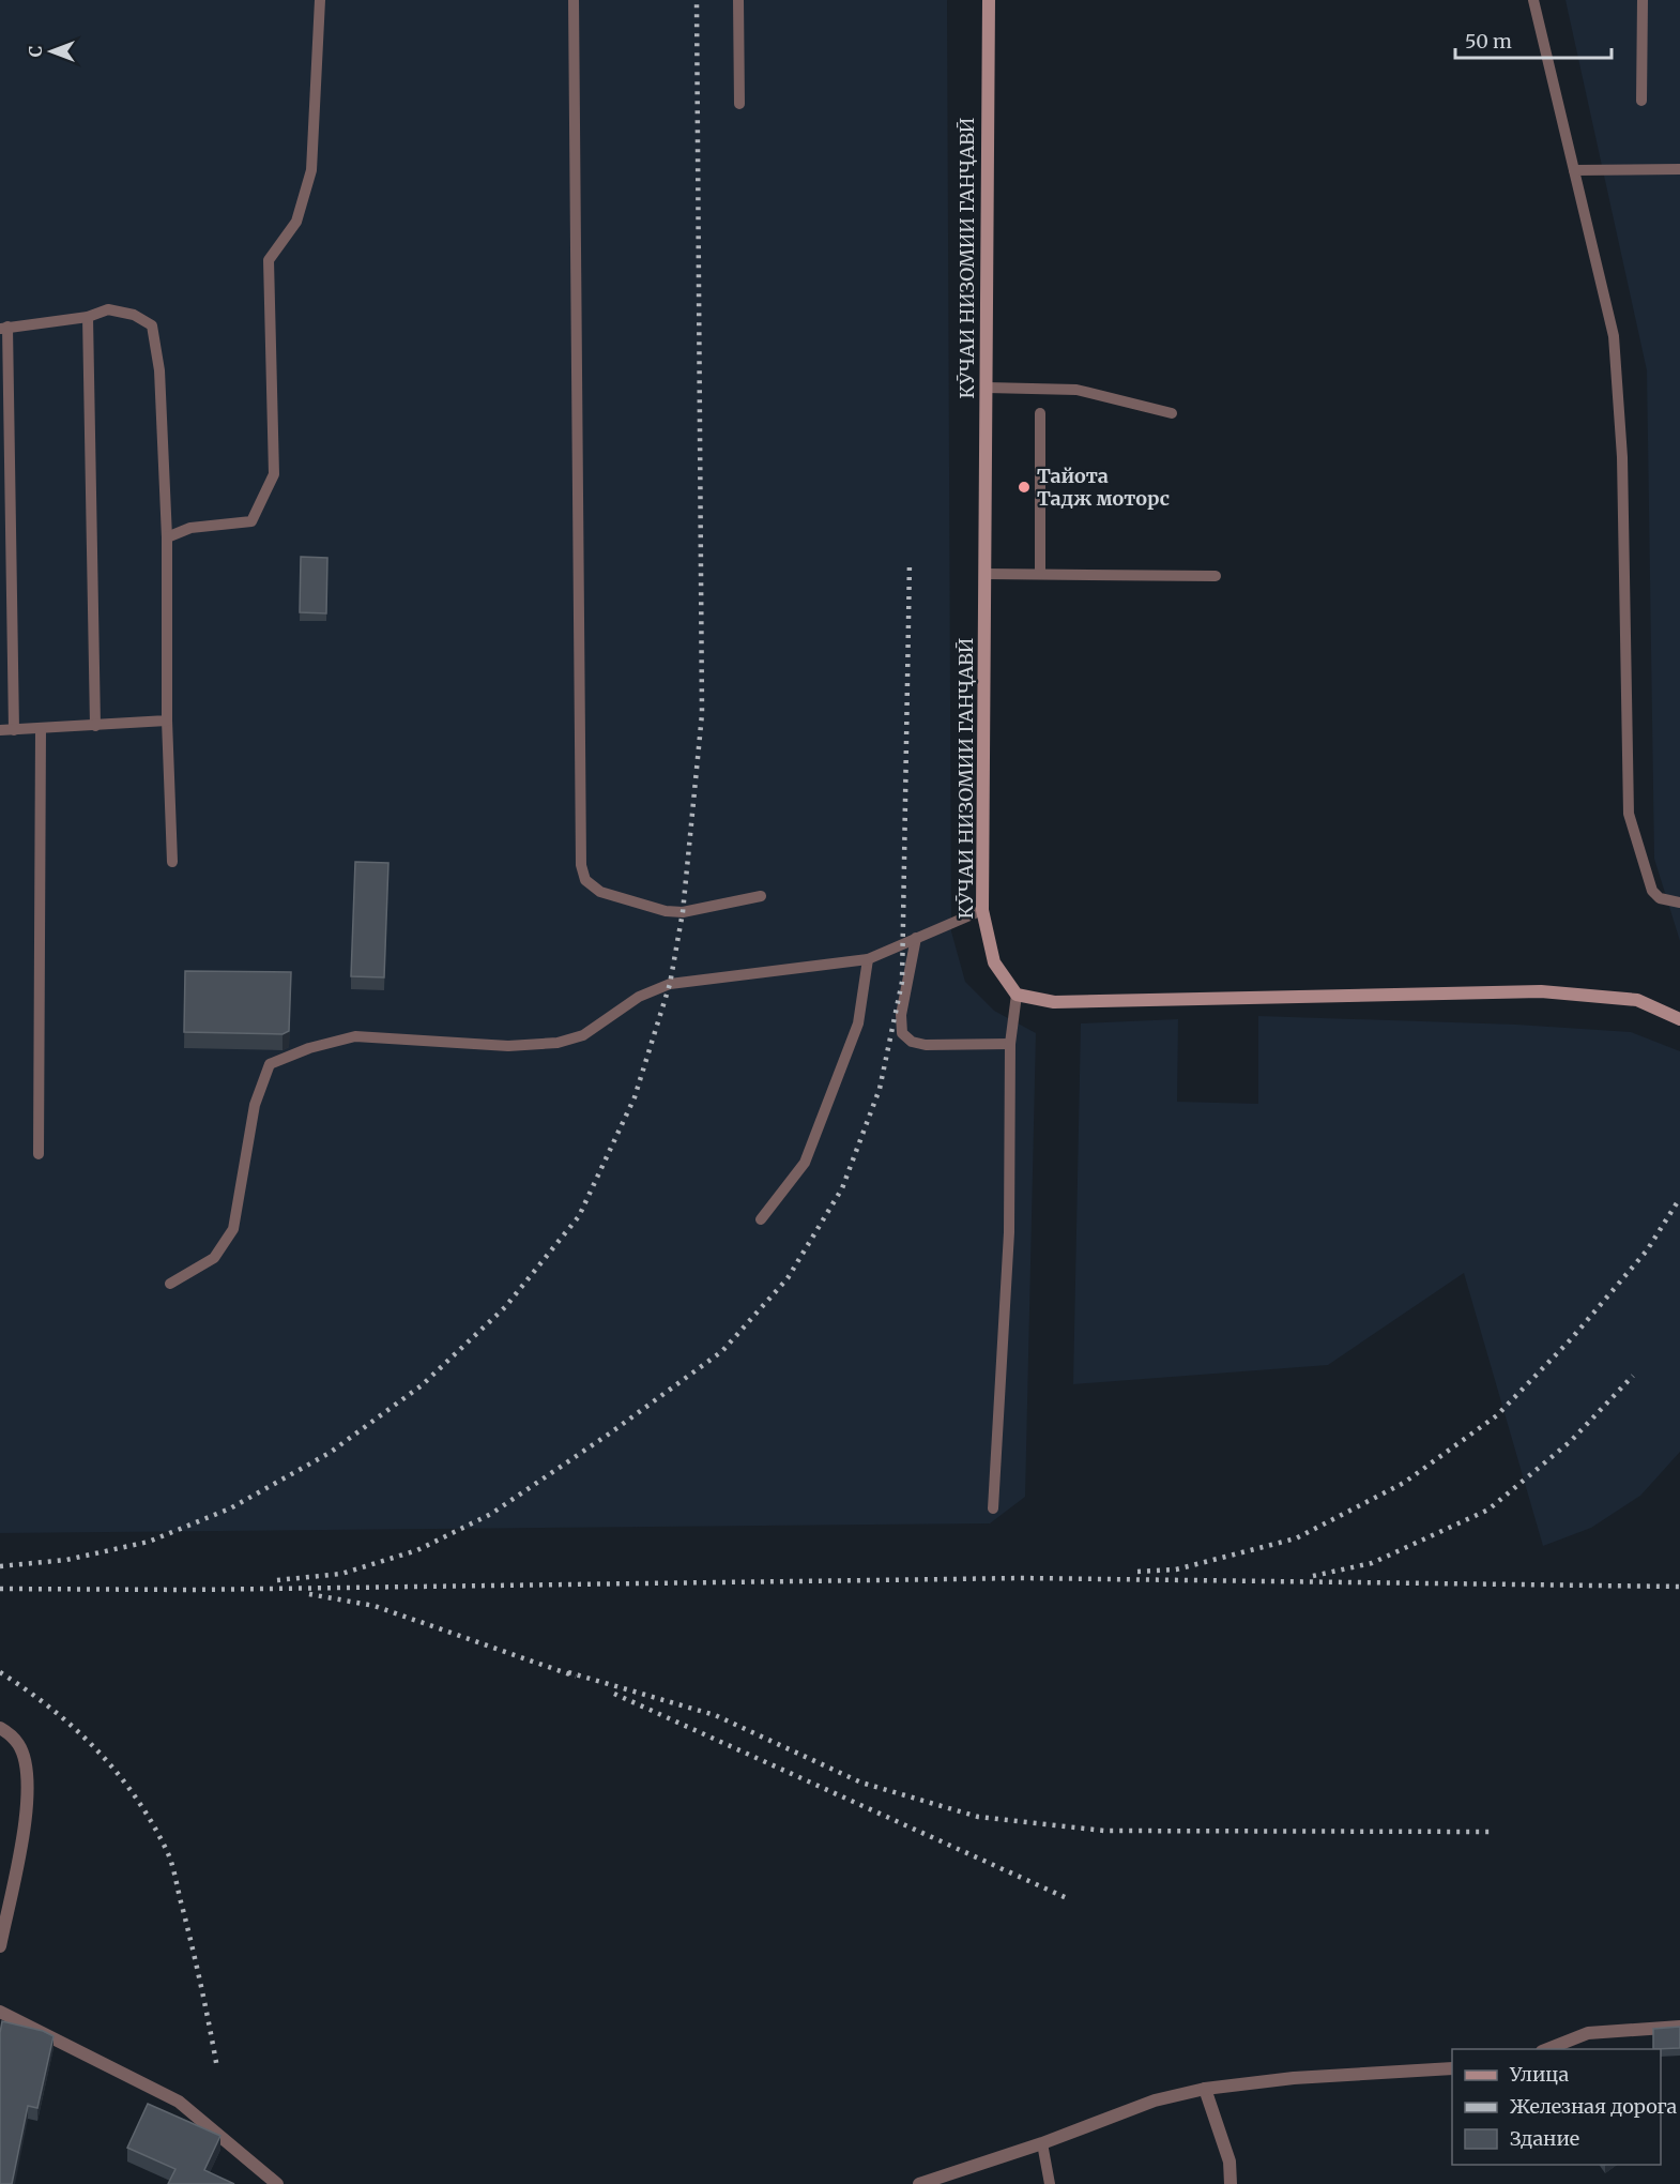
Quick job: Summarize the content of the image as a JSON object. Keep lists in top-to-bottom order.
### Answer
{
  "streets": {
    "main road": ["КӮЧАИ НИЗОМИИ ГАНҶАВӢ"]
  },
  "places": ["Тайота Тадж моторс"],
  "legend": ["Улица", "Железная дорога", "Здание"],
  "scale_bar": "50 m",
  "north": "left"
}
